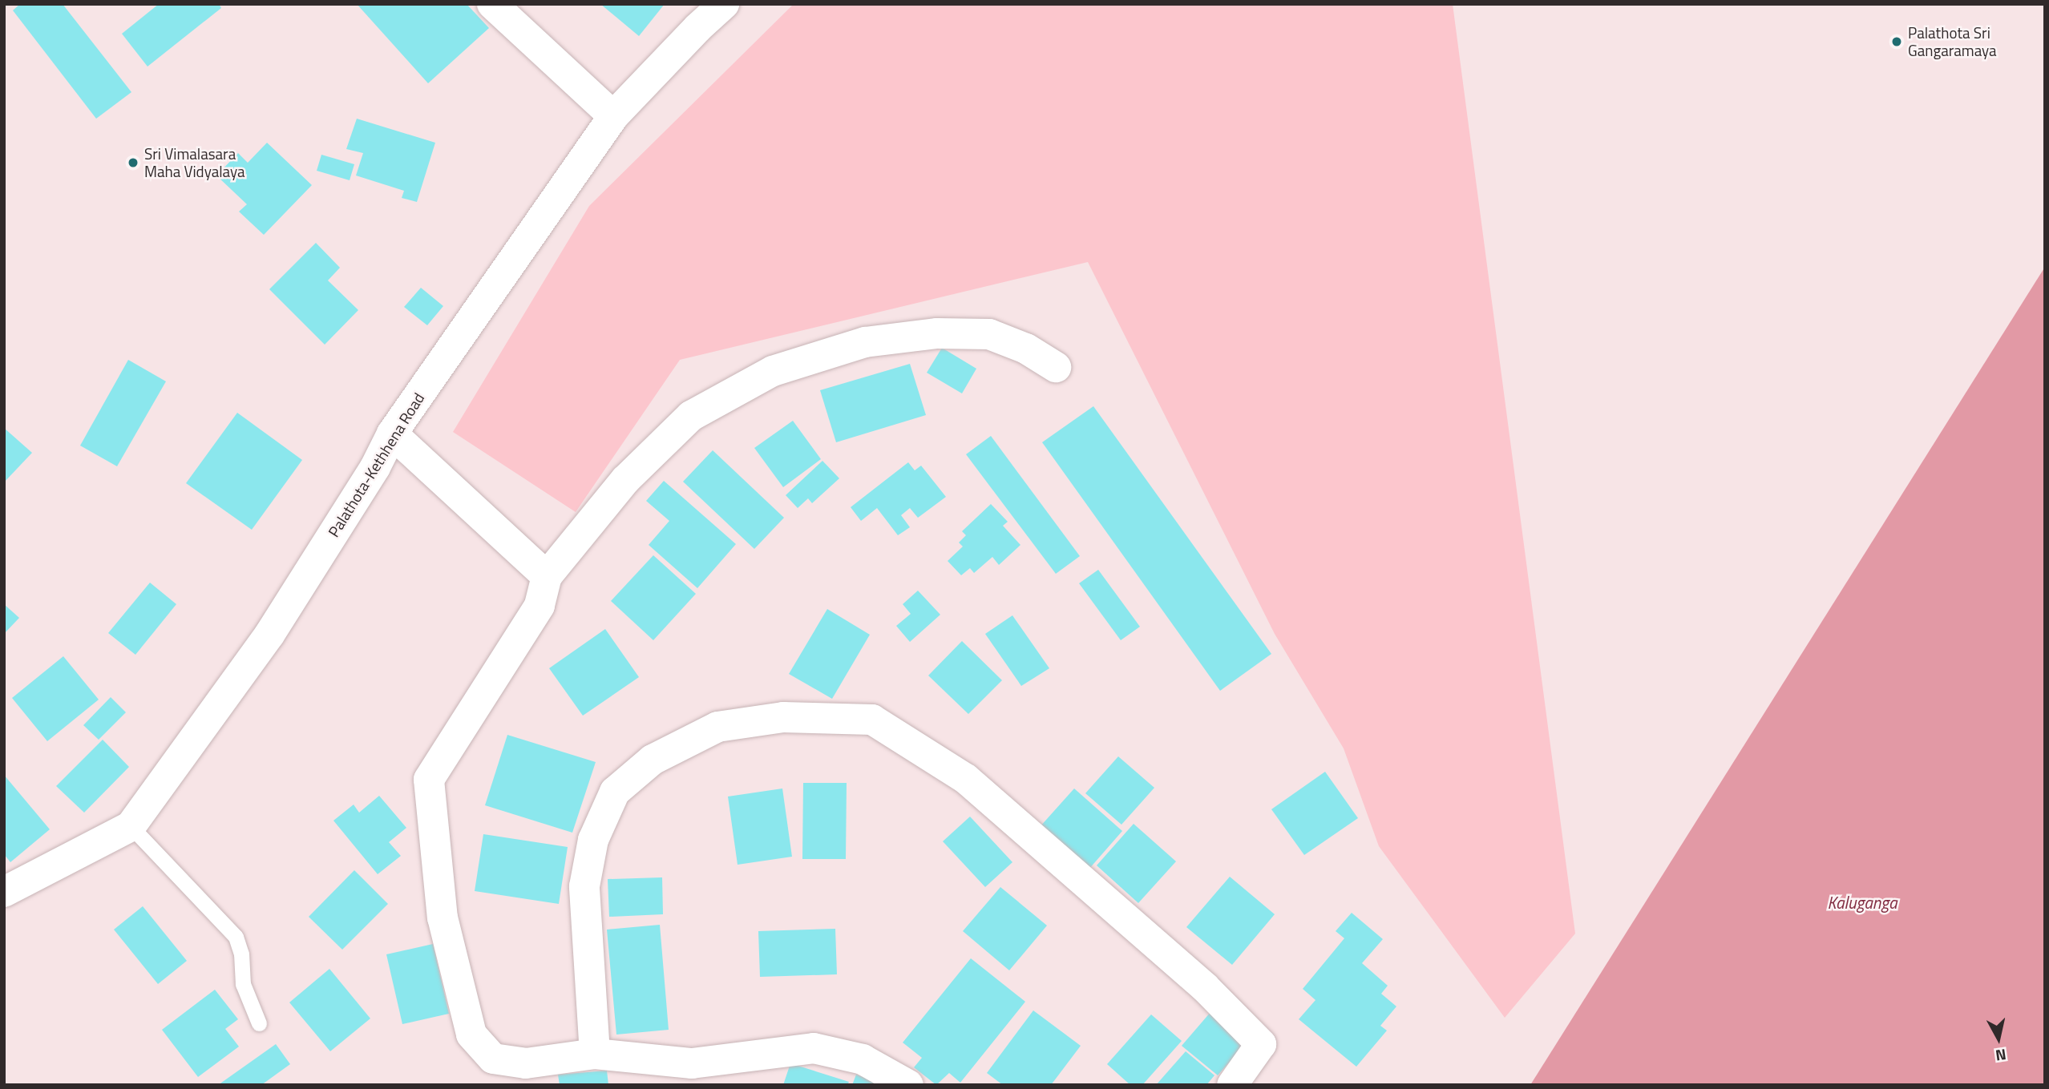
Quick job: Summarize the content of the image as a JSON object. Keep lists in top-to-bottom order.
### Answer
{
  "streets": {
    "street": ["Palathota-Kethhena Road"]
  },
  "water": ["Kaluganga"],
  "places": ["Palathota Sri Gangaramaya", "Sri Vimalasara Maha Vidyalaya"],
  "north": "bottom"
}
